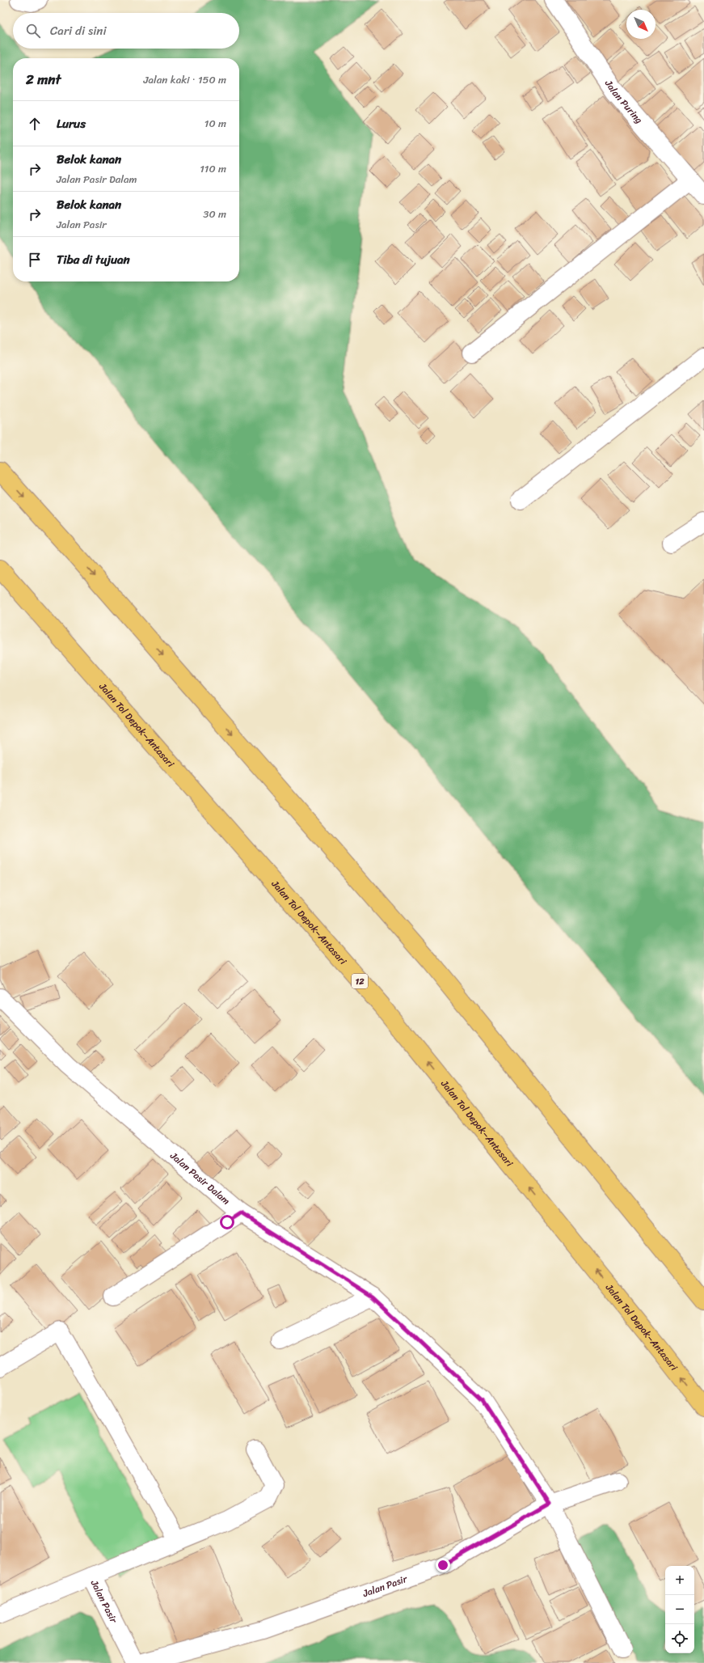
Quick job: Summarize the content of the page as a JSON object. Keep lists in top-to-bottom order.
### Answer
{
  "streets": {
    "highway": ["Jalan Tol Depok–Antasari", "12"],
    "street": ["Jalan Puring", "Jalan Pasir Dalam", "Jalan Pasir"]
  },
  "crossings": [
    ["Jalan Pasir Dalam", "Jalan Pasir"]
  ],
  "north": "bottom right",
  "page": {
    "search": "Cari di sini",
    "heading": ["2 mnt", "Jalan kaki · 150 m"],
    "list": [
      ["Lurus", "10 m"],
      ["Belok kanan", "Jalan Pasir Dalam", "110 m"],
      ["Belok kanan", "Jalan Pasir", "30 m"],
      "Tiba di tujuan"
    ],
    "map_buttons": ["+", "−"]
  }
}
